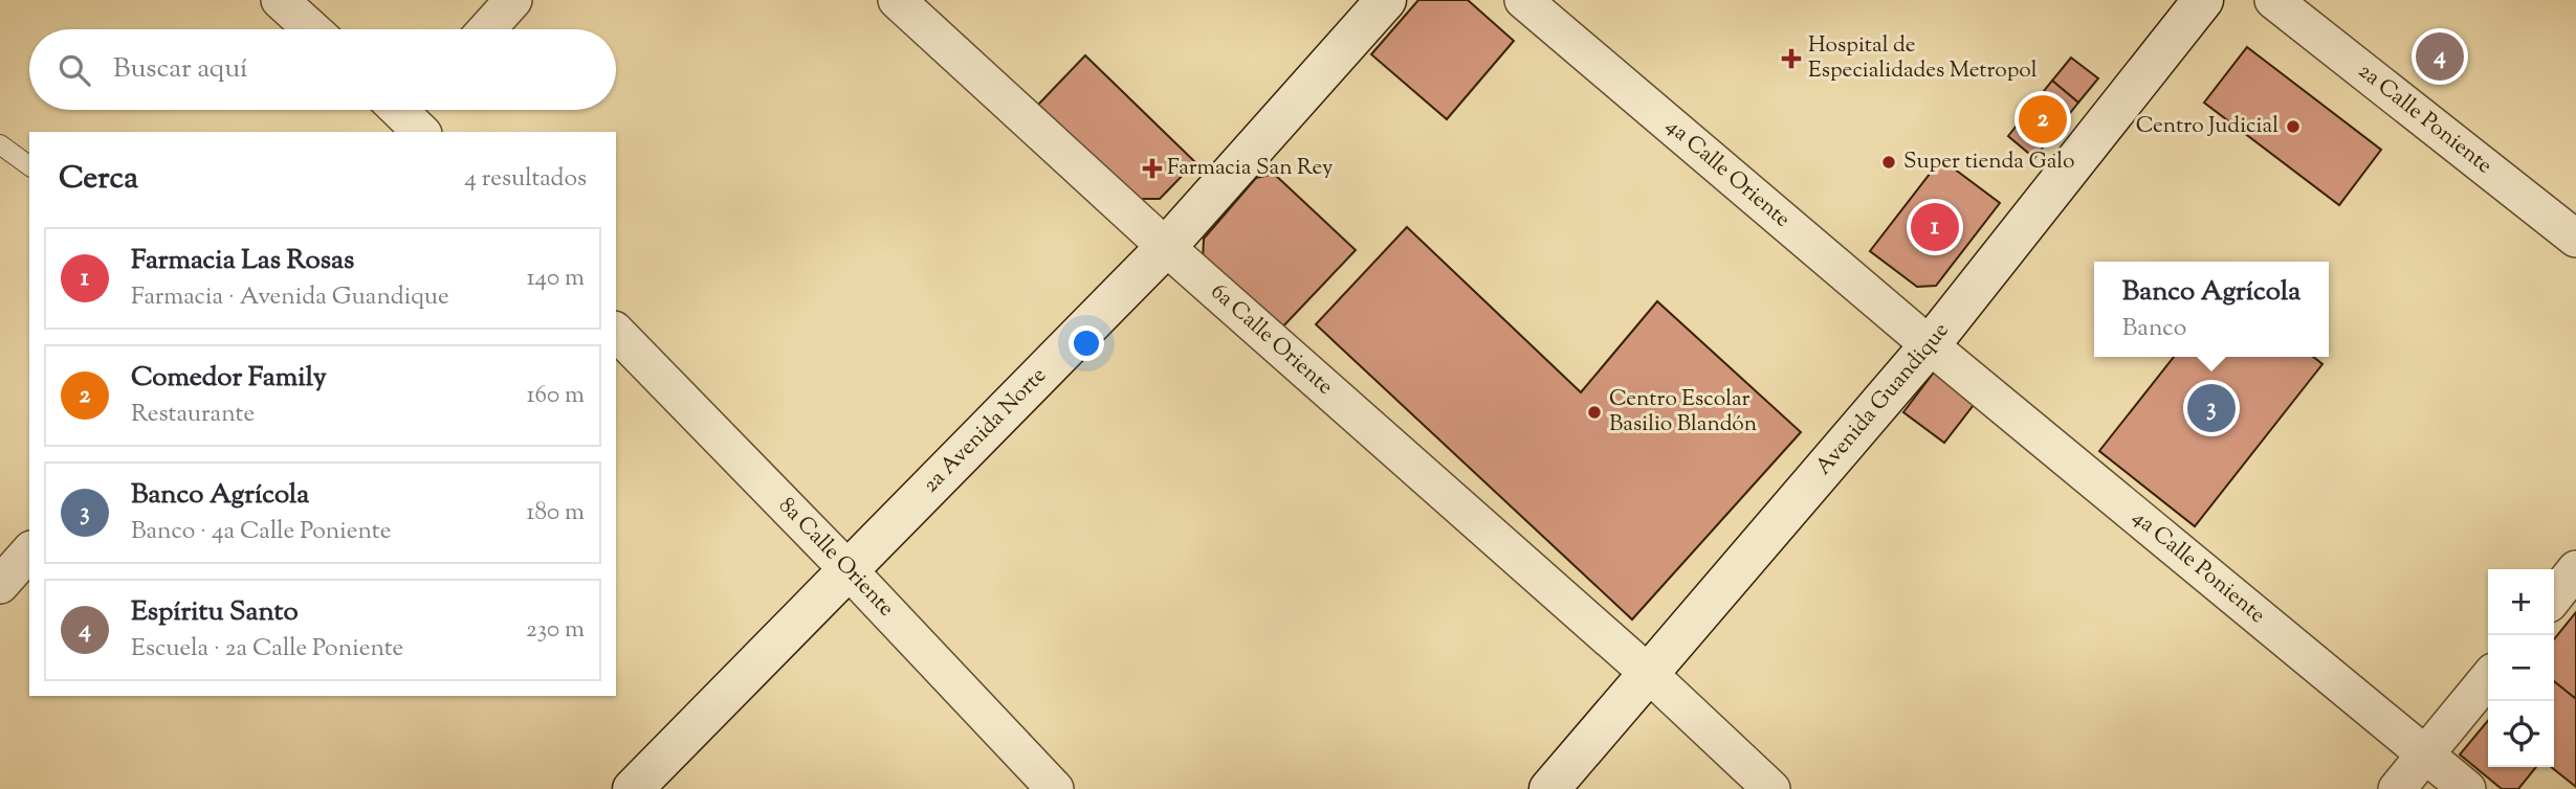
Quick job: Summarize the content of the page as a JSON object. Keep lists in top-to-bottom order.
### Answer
{
  "streets": {
    "street": [
      "2a Calle Poniente",
      "4a Calle Oriente",
      "6a Calle Oriente",
      "Avenida Guandique",
      "2a Avenida Norte",
      "8a Calle Oriente",
      "4a Calle Poniente"
    ]
  },
  "crossings": [
    ["4a Calle Oriente", "Avenida Guandique"],
    ["4a Calle Oriente", "4a Calle Poniente"],
    ["6a Calle Oriente", "Avenida Guandique"],
    ["6a Calle Oriente", "2a Avenida Norte"],
    ["Avenida Guandique", "4a Calle Poniente"],
    ["2a Avenida Norte", "8a Calle Oriente"]
  ],
  "places": {
    "health": ["Hospital de Especialidades Metropol", "Farmacia San Rey"],
    "other": ["Centro Judicial", "Super tienda Galo", "Centro Escolar Basilio Blandón"]
  },
  "page": {
    "pins": [
      "4",
      "2",
      "1",
      "3"
    ],
    "search": "Buscar aquí",
    "heading": ["Cerca", "4 resultados"],
    "list": [
      {
        "mark": "1",
        "name": "Farmacia Las Rosas",
        "note": "Farmacia · Avenida Guandique",
        "value": "140 m"
      },
      {
        "mark": "2",
        "name": "Comedor Family",
        "note": "Restaurante",
        "value": "160 m"
      },
      {
        "mark": "3",
        "name": "Banco Agrícola",
        "note": "Banco · 4a Calle Poniente",
        "value": "180 m"
      },
      {
        "mark": "4",
        "name": "Espíritu Santo",
        "note": "Escuela · 2a Calle Poniente",
        "value": "230 m"
      }
    ],
    "popup": ["Banco Agrícola", "Banco"],
    "map_buttons": ["+", "−"]
  }
}
